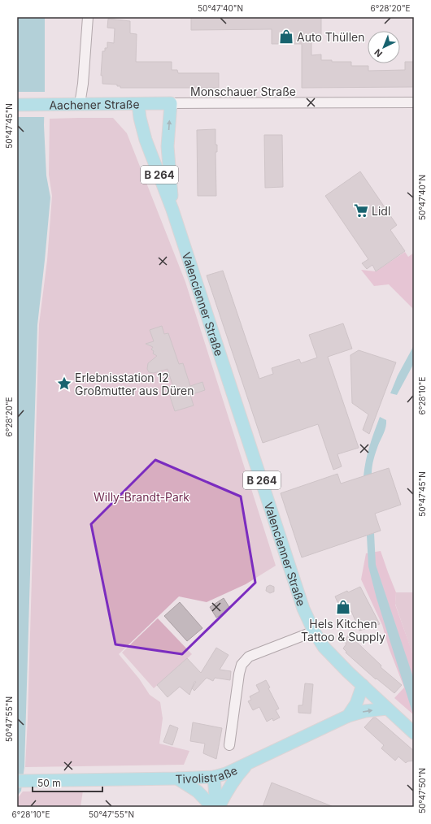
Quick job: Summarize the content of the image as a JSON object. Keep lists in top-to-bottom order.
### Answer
{
  "streets": {
    "main road": [
      "Aachener Straße",
      "B 264",
      "Valencienner Straße",
      "Tivolistraße"
    ],
    "street": ["Monschauer Straße"]
  },
  "crossings": [
    ["Monschauer Straße", "Aachener Straße"],
    ["Monschauer Straße", "Valencienner Straße"],
    ["Aachener Straße", "Valencienner Straße"],
    ["Valencienner Straße", "Tivolistraße"]
  ],
  "parks": ["Willy-Brandt-Park"],
  "places": {
    "shop": ["Auto Thüllen", "Hels Kitchen Tattoo & Supply"],
    "supermarket": ["Lidl"],
    "place": ["Erlebnisstation 12 Großmutter aus Düren"]
  },
  "scale_bar": "50 m",
  "north": "bottom left",
  "coordinates": [
    "50°47'40\"N",
    "6°28'20\"E",
    "50°47'45\"N",
    "6°28'10\"E",
    "50°47'55\"N",
    "50°47'50\"N"
  ]
}
